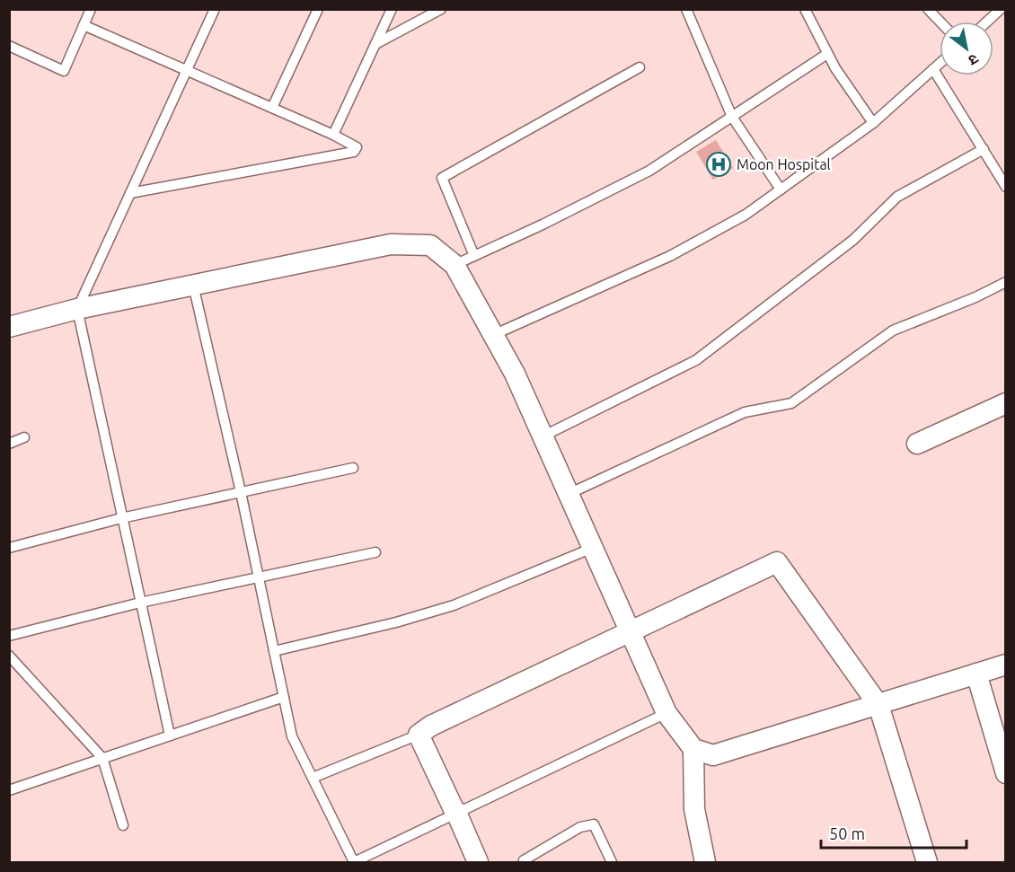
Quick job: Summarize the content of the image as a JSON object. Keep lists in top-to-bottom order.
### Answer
{
  "places": {
    "hospital": ["Moon Hospital"]
  },
  "scale_bar": "50 m",
  "north": "bottom right"
}
